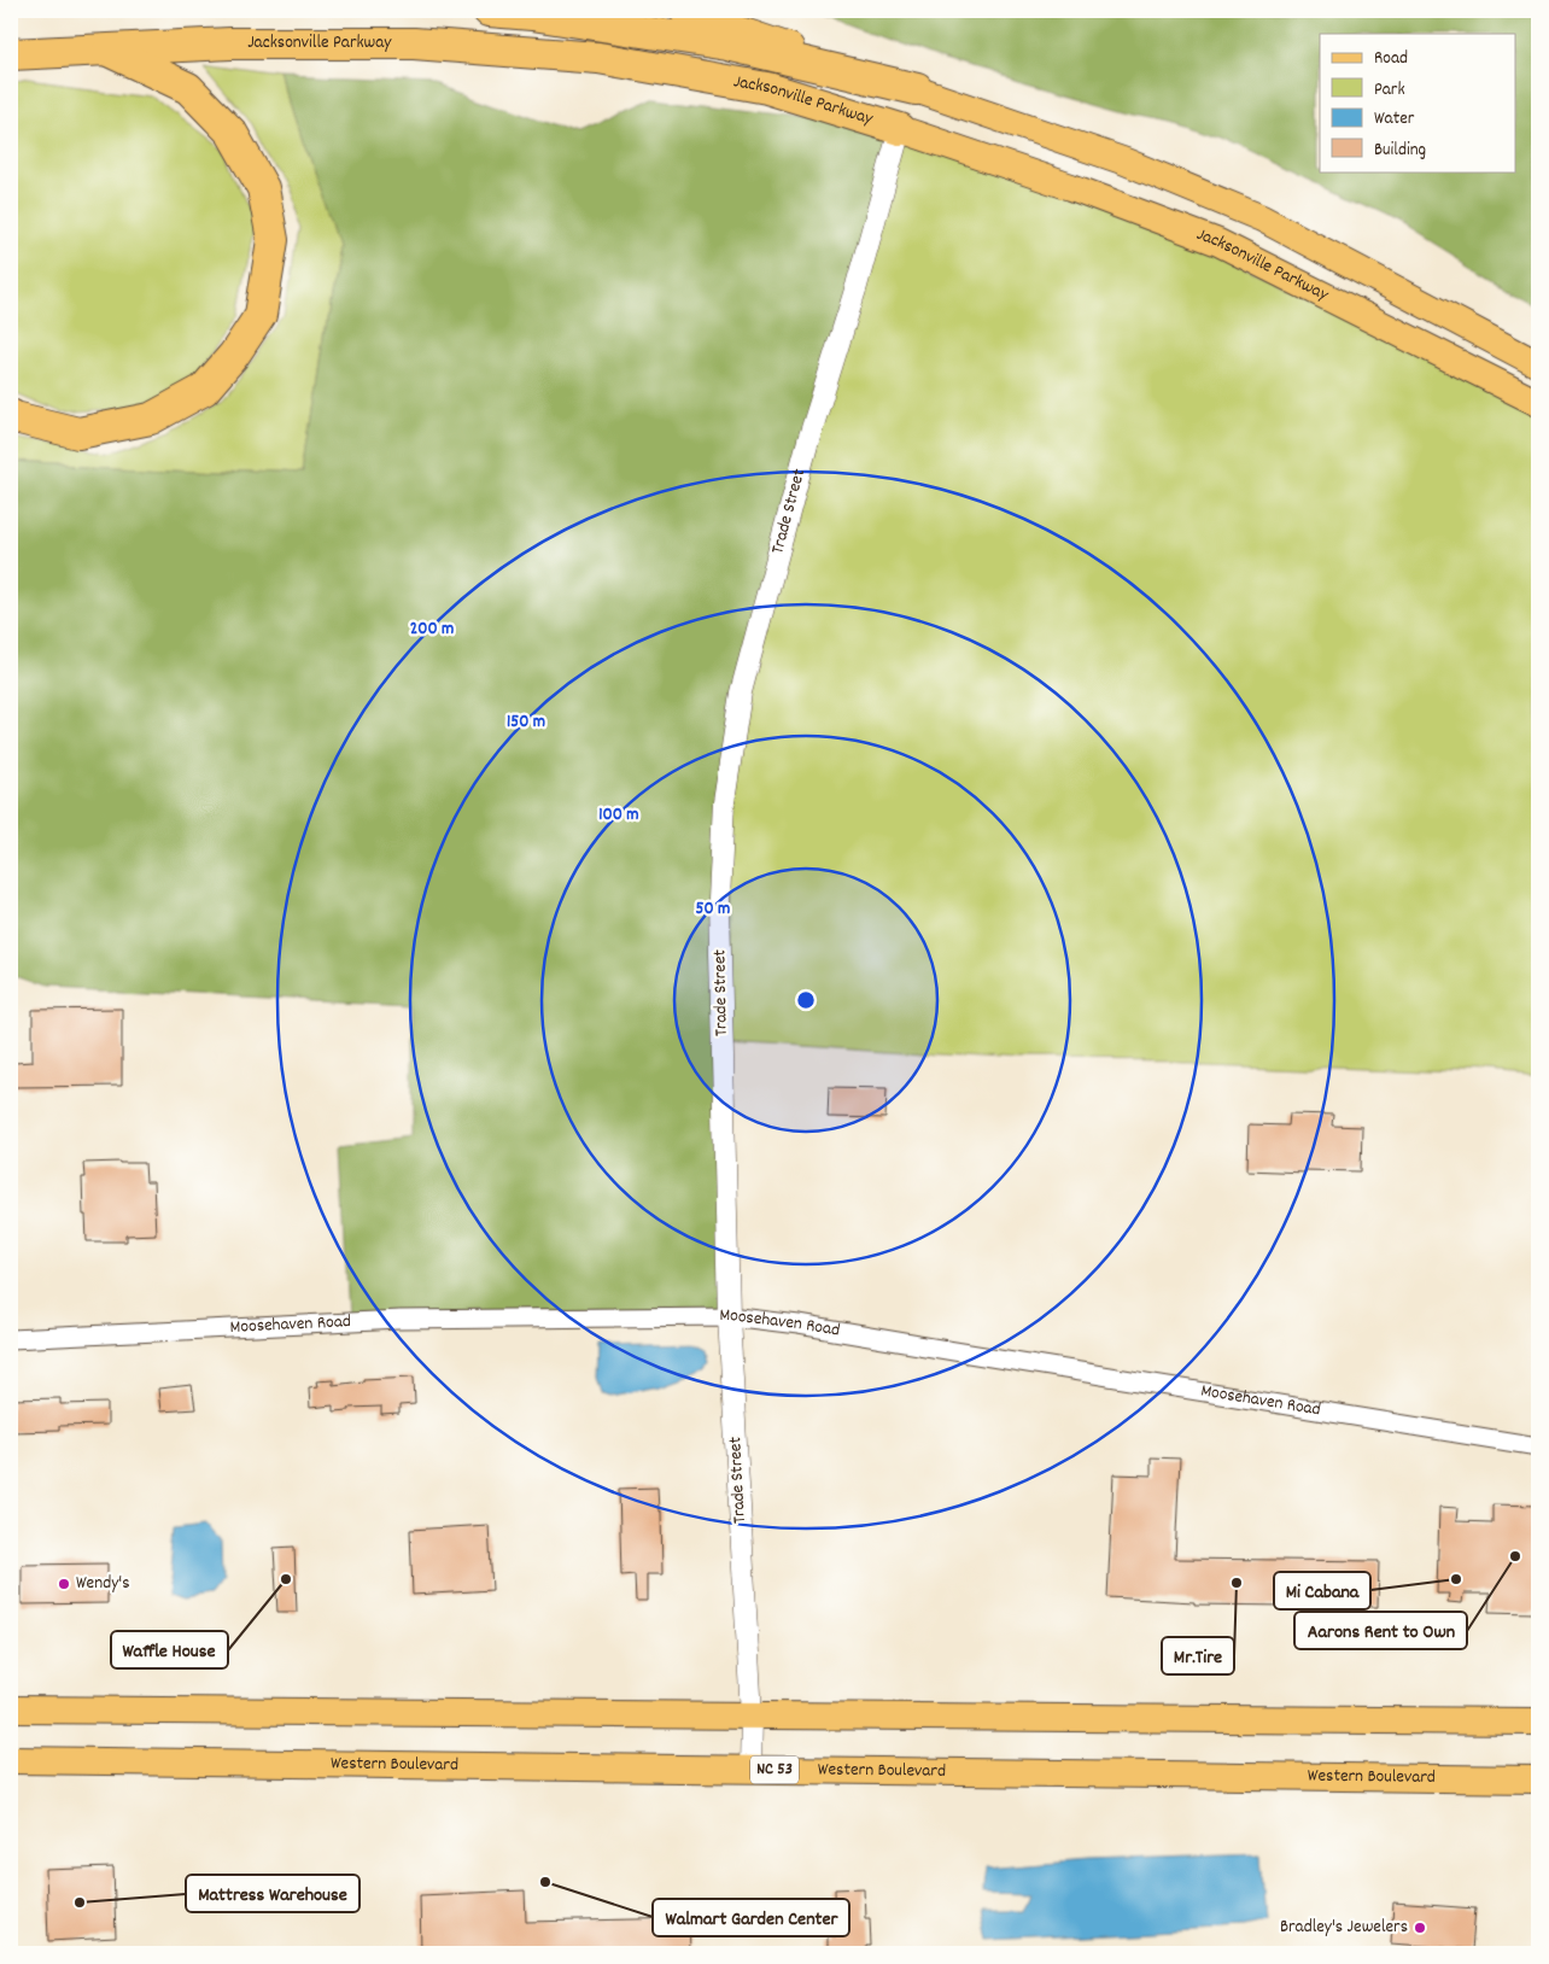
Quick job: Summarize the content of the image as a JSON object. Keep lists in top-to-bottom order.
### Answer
{
  "streets": {
    "highway": ["Jacksonville Parkway"],
    "main road": ["Western Boulevard", "NC 53"],
    "street": ["Trade Street", "Moosehaven Road"]
  },
  "crossings": [
    ["Jacksonville Parkway", "Trade Street"],
    ["Trade Street", "Moosehaven Road"],
    ["Trade Street", "Western Boulevard"]
  ],
  "places": [
    "Aarons Rent to Own",
    "Waffle House",
    "Mi Cabana",
    "Mr.Tire",
    "Wendy's",
    "Walmart Garden Center",
    "Mattress Warehouse",
    "Bradley's Jewelers"
  ],
  "legend": [
    "Road",
    "Park",
    "Water",
    "Building"
  ],
  "rings": [
    "200 m",
    "150 m",
    "100 m",
    "50 m"
  ]
}
